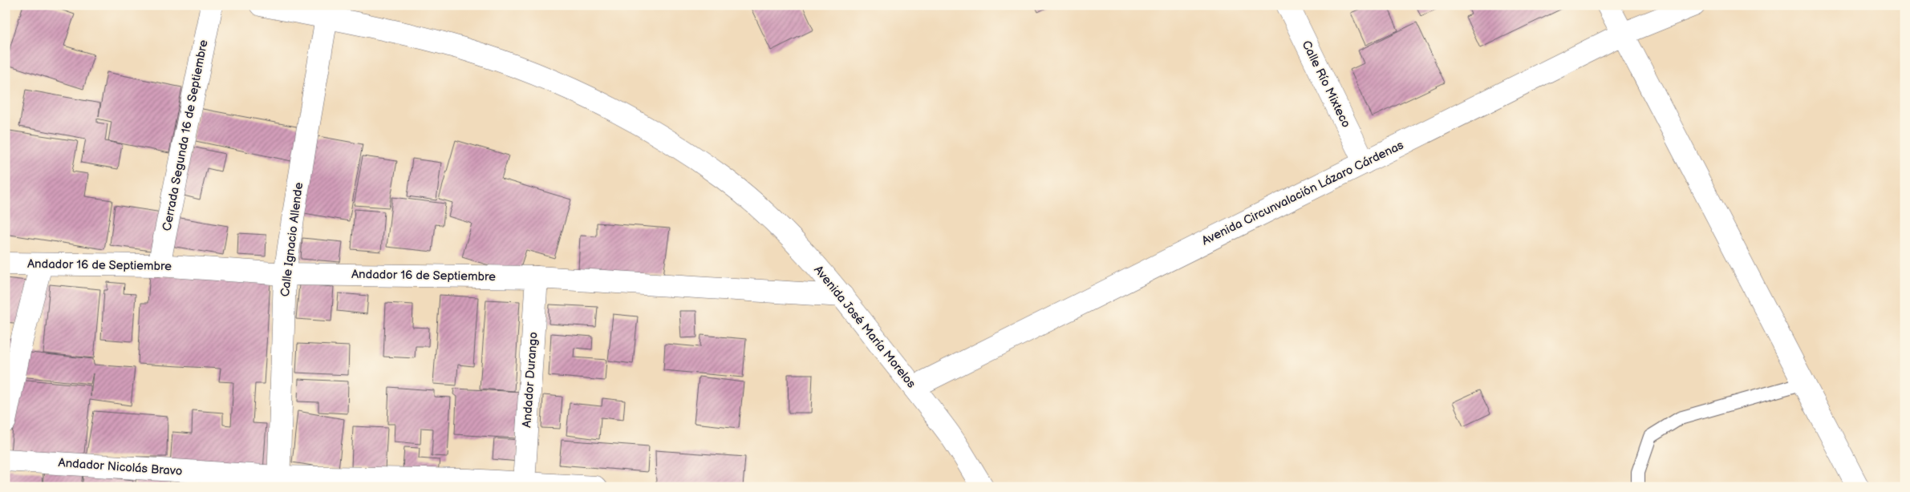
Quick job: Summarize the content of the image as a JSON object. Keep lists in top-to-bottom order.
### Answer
{
  "streets": {
    "street": [
      "Calle Río Mixteco",
      "Cerrada Segunda 16 de Septiembre",
      "Avenida Circunvalación Lázaro Cárdenas",
      "Calle Ignacio Allende",
      "Andador 16 de Septiembre",
      "Avenida José María Morelos",
      "Andador Durango",
      "Andador Nicolás Bravo"
    ]
  },
  "crossings": [
    ["Calle Río Mixteco", "Avenida Circunvalación Lázaro Cárdenas"],
    ["Cerrada Segunda 16 de Septiembre", "Andador 16 de Septiembre"],
    ["Avenida Circunvalación Lázaro Cárdenas", "Avenida José María Morelos"],
    ["Calle Ignacio Allende", "Andador 16 de Septiembre"],
    ["Calle Ignacio Allende", "Avenida José María Morelos"],
    ["Calle Ignacio Allende", "Andador Nicolás Bravo"],
    ["Andador 16 de Septiembre", "Avenida José María Morelos"],
    ["Andador 16 de Septiembre", "Andador Durango"],
    ["Andador Durango", "Andador Nicolás Bravo"]
  ]
}
